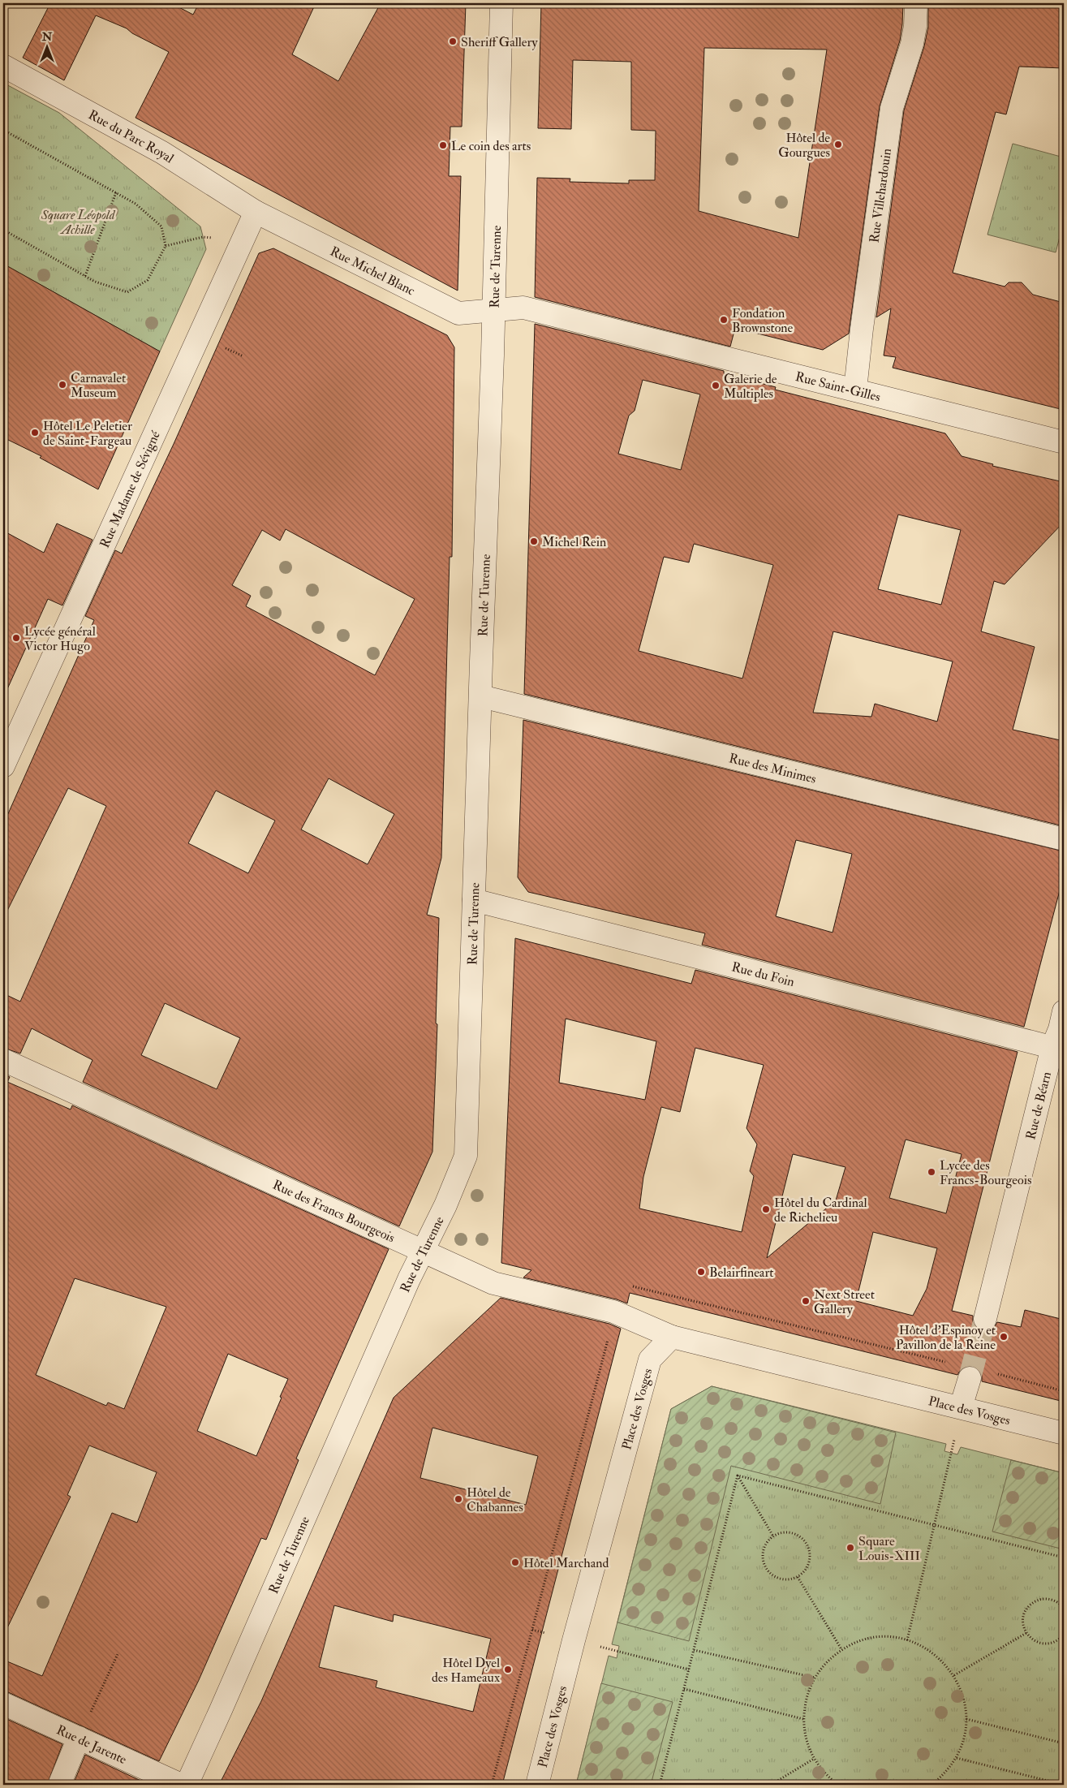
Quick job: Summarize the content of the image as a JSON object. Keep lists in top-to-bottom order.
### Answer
{
  "streets": {
    "street": [
      "Rue du Parc Royal",
      "Rue Villehardouin",
      "Rue de Turenne",
      "Rue Michel Blanc",
      "Rue Saint-Gilles",
      "Rue Madame de Sévigné",
      "Rue des Minimes",
      "Rue du Foin",
      "Rue de Béarn",
      "Rue des Francs Bourgeois",
      "Place des Vosges",
      "Rue de Jarente"
    ]
  },
  "crossings": [
    ["Rue du Parc Royal", "Rue Michel Blanc"],
    ["Rue du Parc Royal", "Rue Madame de Sévigné"],
    ["Rue Villehardouin", "Rue Saint-Gilles"],
    ["Rue de Turenne", "Rue Michel Blanc"],
    ["Rue de Turenne", "Rue Saint-Gilles"],
    ["Rue de Turenne", "Rue des Minimes"],
    ["Rue de Turenne", "Rue du Foin"],
    ["Rue de Turenne", "Rue des Francs Bourgeois"],
    ["Rue Michel Blanc", "Rue Saint-Gilles"],
    ["Rue Michel Blanc", "Rue Madame de Sévigné"],
    ["Rue du Foin", "Rue de Béarn"],
    ["Rue des Francs Bourgeois", "Place des Vosges"]
  ],
  "parks": ["Square Léopold Achille"],
  "places": [
    "Sheriff Gallery",
    "Hôtel de Gourgues",
    "Le coin des arts",
    "Fondation Brownstone",
    "Carnavalet Museum",
    "Galerie de Multiples",
    "Hôtel Le Peletier de Saint-Fargeau",
    "Michel Rein",
    "Lycée général Victor Hugo",
    "Lycée des Francs-Bourgeois",
    "Hôtel du Cardinal de Richelieu",
    "Belairfineart",
    "Next Street Gallery",
    "Hôtel d'Espinoy et Pavillon de la Reine",
    "Hôtel de Chabannes",
    "Square Louis-XIII",
    "Hôtel Marchand",
    "Hôtel Dyel des Hameaux"
  ],
  "north": "top"
}
